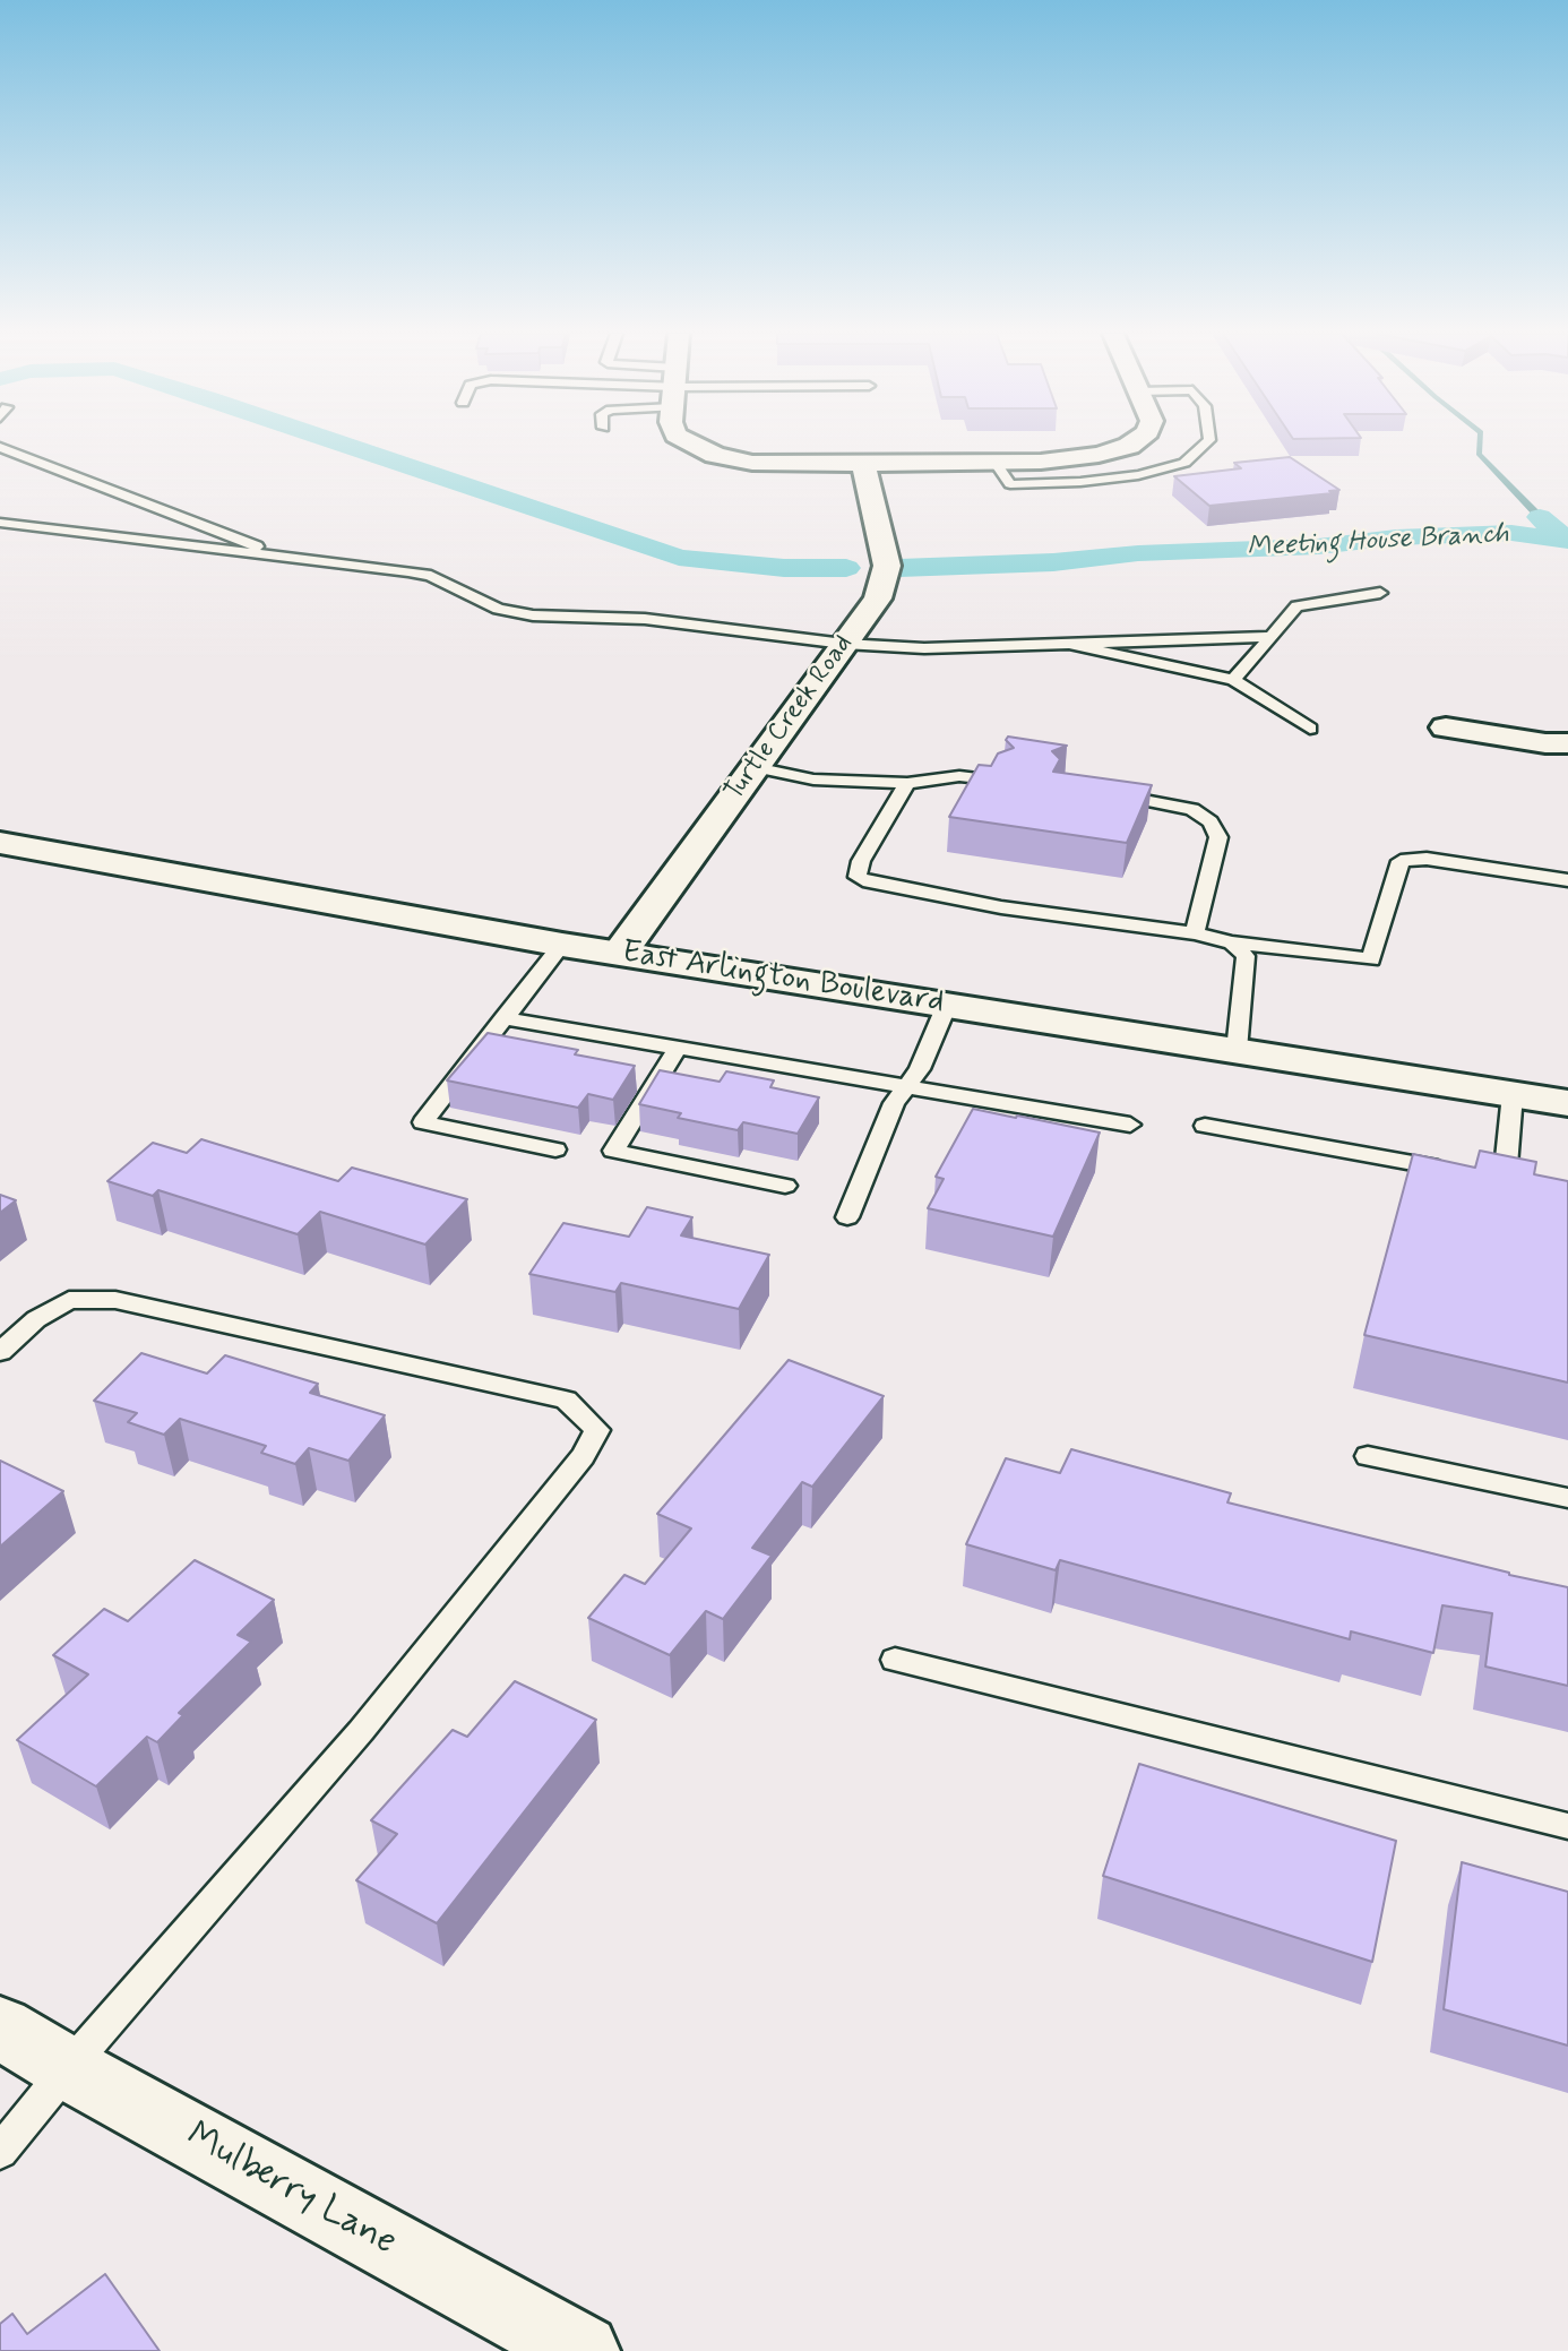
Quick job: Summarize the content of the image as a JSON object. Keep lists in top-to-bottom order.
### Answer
{
  "streets": {
    "street": ["Turtle Creek Road", "East Arlington Boulevard", "Mulberry Lane"]
  },
  "crossings": [
    ["Turtle Creek Road", "East Arlington Boulevard"]
  ],
  "water": ["Meeting House Branch"]
}
